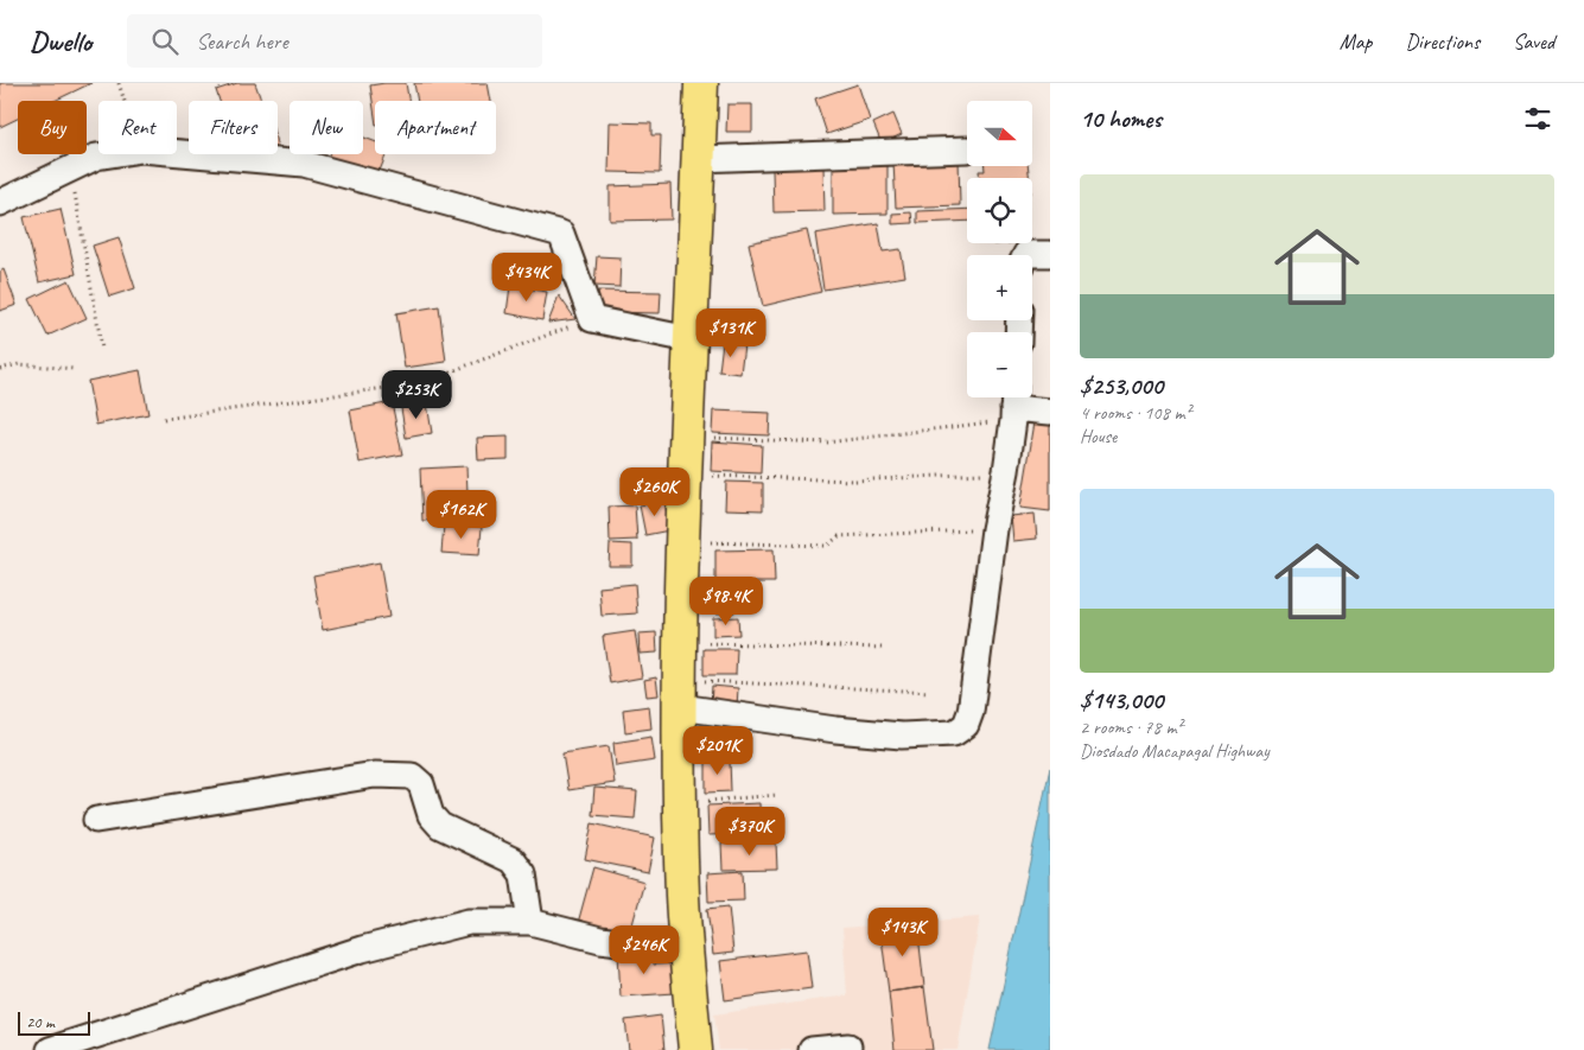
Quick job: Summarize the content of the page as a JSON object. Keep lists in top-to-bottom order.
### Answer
{
  "scale_bar": "20 m",
  "north": "right",
  "page": {
    "header": "Dwello",
    "search": "Search here",
    "nav": ["Map", "Directions", "Saved"],
    "heading": "10 homes",
    "map_buttons": ["+", "−"],
    "chip": [
      "Buy",
      "Rent",
      "Filters",
      "New",
      "Apartment"
    ],
    "list": [
      {
        "name": "$253,000",
        "note": "4 rooms · 108 m² · House"
      },
      {
        "name": "$143,000",
        "note": "2 rooms · 78 m² · Diosdado Macapagal Highway"
      }
    ],
    "price": [
      "$434K",
      "$131K",
      "$253K",
      "$260K",
      "$162K",
      "$98.4K",
      "$201K",
      "$370K",
      "$143K",
      "$246K"
    ],
    "scale": "20 m"
  }
}
